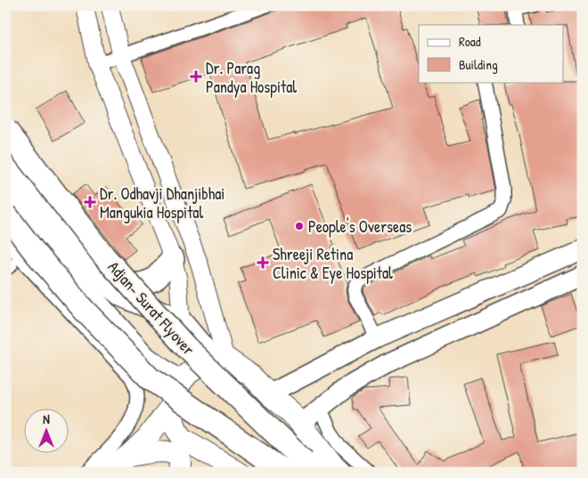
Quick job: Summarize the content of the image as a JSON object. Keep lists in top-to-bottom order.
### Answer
{
  "streets": {
    "highway": ["Adjan- Surat Flyover"]
  },
  "places": {
    "health": ["Dr. Parag Pandya Hospital", "Dr. Odhavji Dhanjibhai Mangukia Hospital", "Shreeji Retina Clinic & Eye Hospital"],
    "other": ["People's Overseas"]
  },
  "legend": ["Road", "Building"],
  "north": "top"
}
